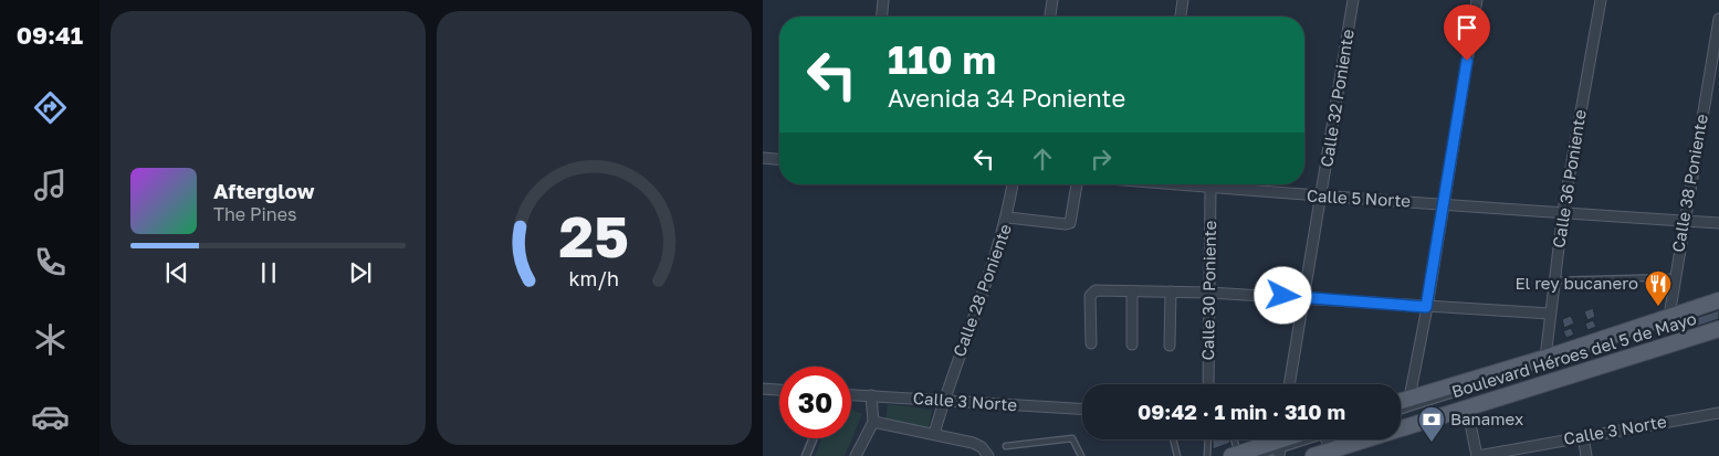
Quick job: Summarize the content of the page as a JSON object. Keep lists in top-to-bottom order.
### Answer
{
  "streets": {
    "main road": ["Boulevard Héroes del 5 de Mayo"],
    "street": [
      "Calle 32 Poniente",
      "Calle 36 Poniente",
      "Calle 38 Poniente",
      "Calle 5 Norte",
      "Calle 28 Poniente",
      "Calle 30 Poniente",
      "Calle 3 Norte"
    ]
  },
  "crossings": [
    ["Calle 32 Poniente", "Calle 5 Norte"],
    ["Calle 36 Poniente", "Calle 5 Norte"],
    ["Calle 36 Poniente", "Boulevard Héroes del 5 de Mayo"],
    ["Calle 38 Poniente", "Calle 5 Norte"],
    ["Calle 38 Poniente", "Boulevard Héroes del 5 de Mayo"],
    ["Calle 5 Norte", "Calle 30 Poniente"],
    ["Calle 28 Poniente", "Calle 3 Norte"]
  ],
  "places": {
    "restaurant": ["El rey bucanero"],
    "bank": ["Banamex"]
  },
  "page": {
    "tabs": "09:41",
    "turn": ["110 m", "Avenida 34 Poniente"],
    "song": ["Afterglow", "The Pines"],
    "limit": "30",
    "trip": "09:42 · 1 min · 310 m",
    "gauge": ["25", "km/h"]
  }
}
